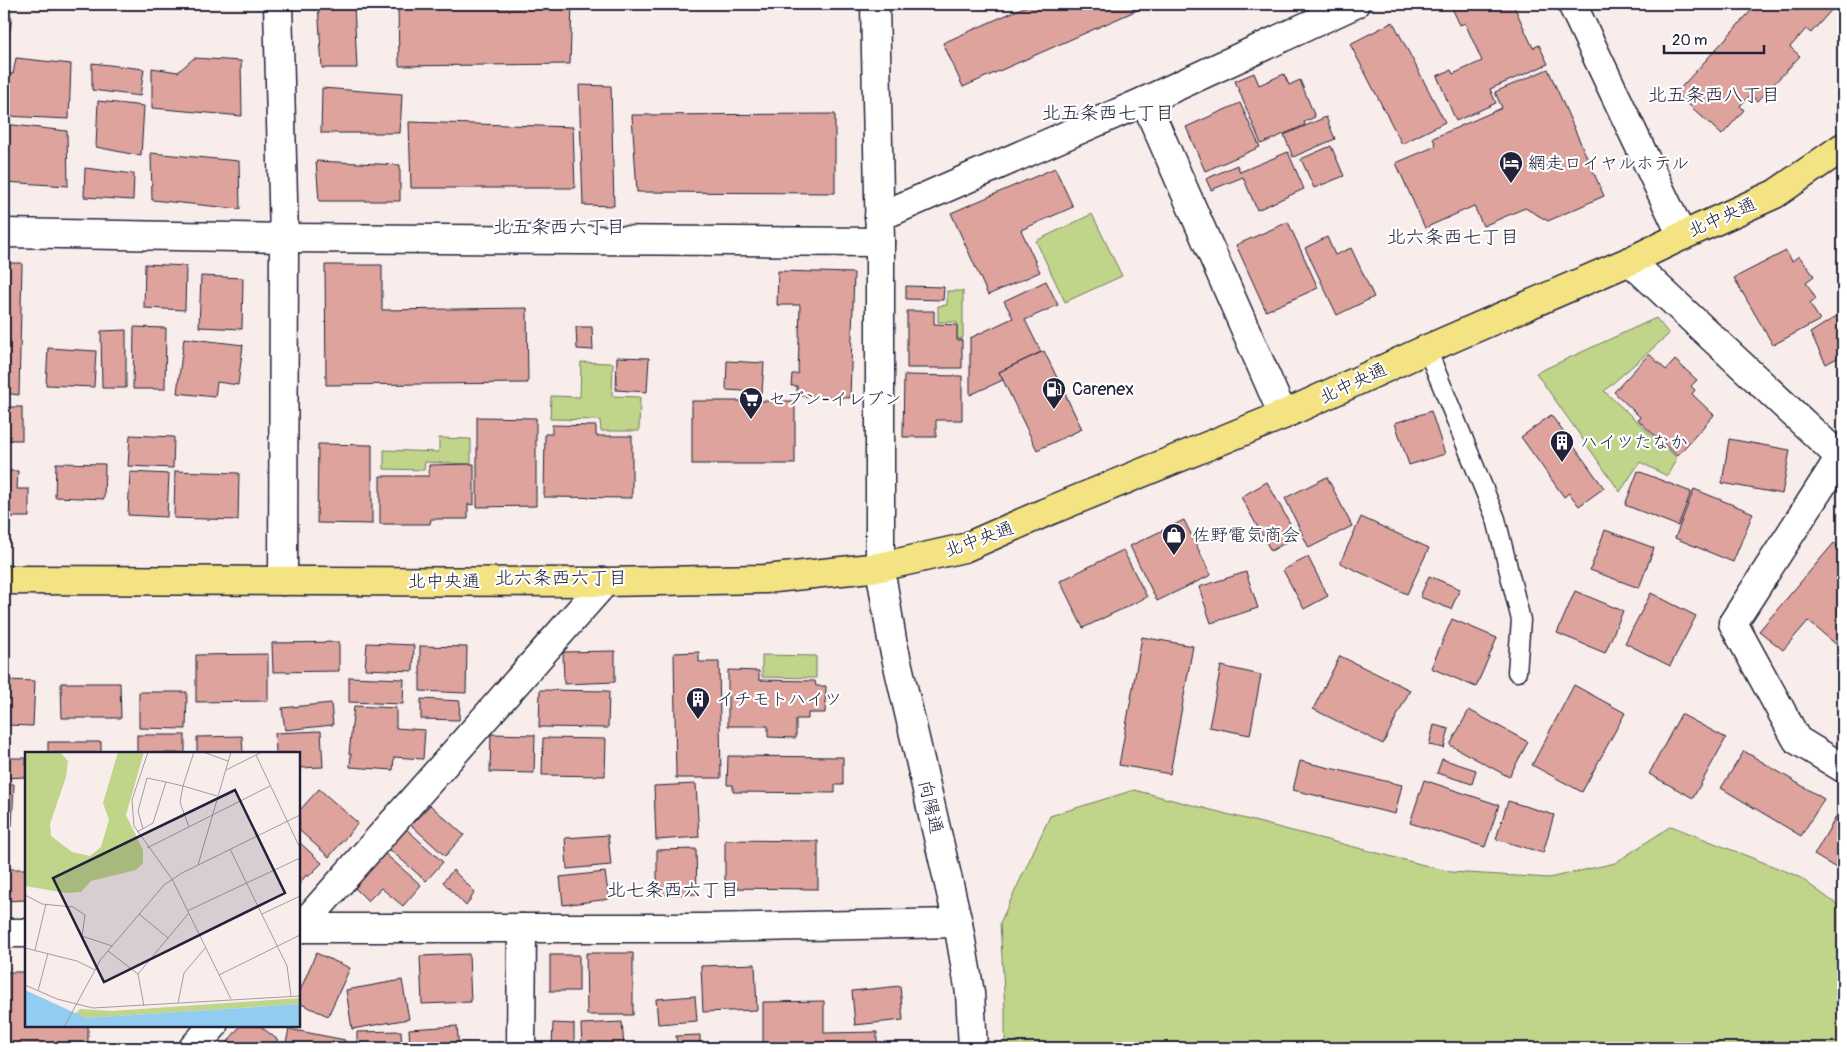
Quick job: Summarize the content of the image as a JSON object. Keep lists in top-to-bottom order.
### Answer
{
  "streets": {
    "highway": ["北中央通"],
    "street": ["向陽通"]
  },
  "crossings": [
    ["北中央通", "向陽通"]
  ],
  "districts": [
    "北五条西八丁目",
    "北五条西七丁目",
    "北五条西六丁目",
    "北六条西七丁目",
    "北六条西六丁目",
    "北七条西六丁目"
  ],
  "places": {
    "hotel": ["網走ロイヤルホテル"],
    "fuel station": ["Carenex"],
    "supermarket": ["セブン-イレブン"],
    "building": ["ハイツたなか", "イチモトハイツ"],
    "shop": ["佐野電気商会"]
  },
  "scale_bar": "20 m"
}
